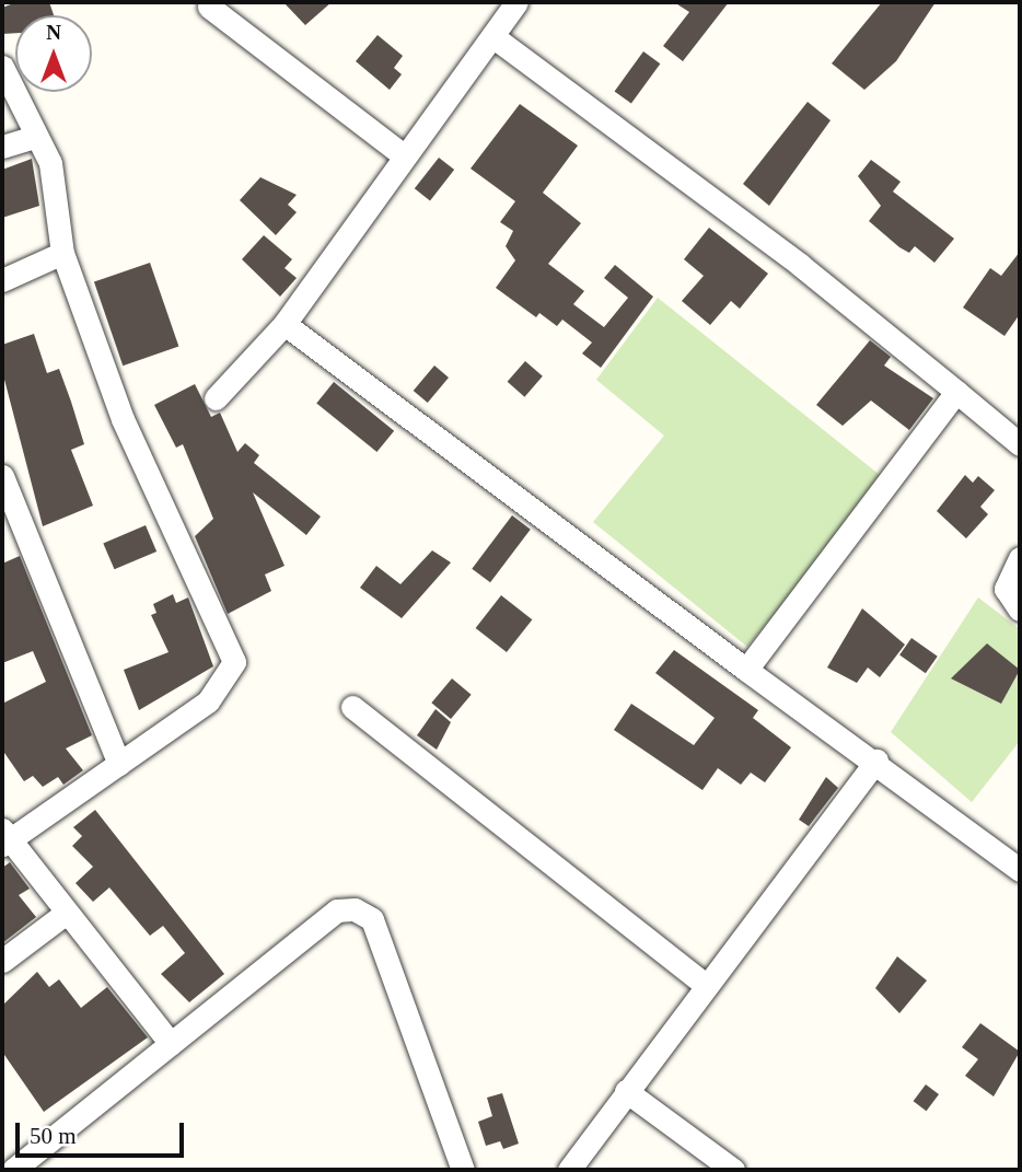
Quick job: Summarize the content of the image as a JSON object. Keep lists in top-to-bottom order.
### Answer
{
  "scale_bar": "50 m",
  "north": "top"
}
